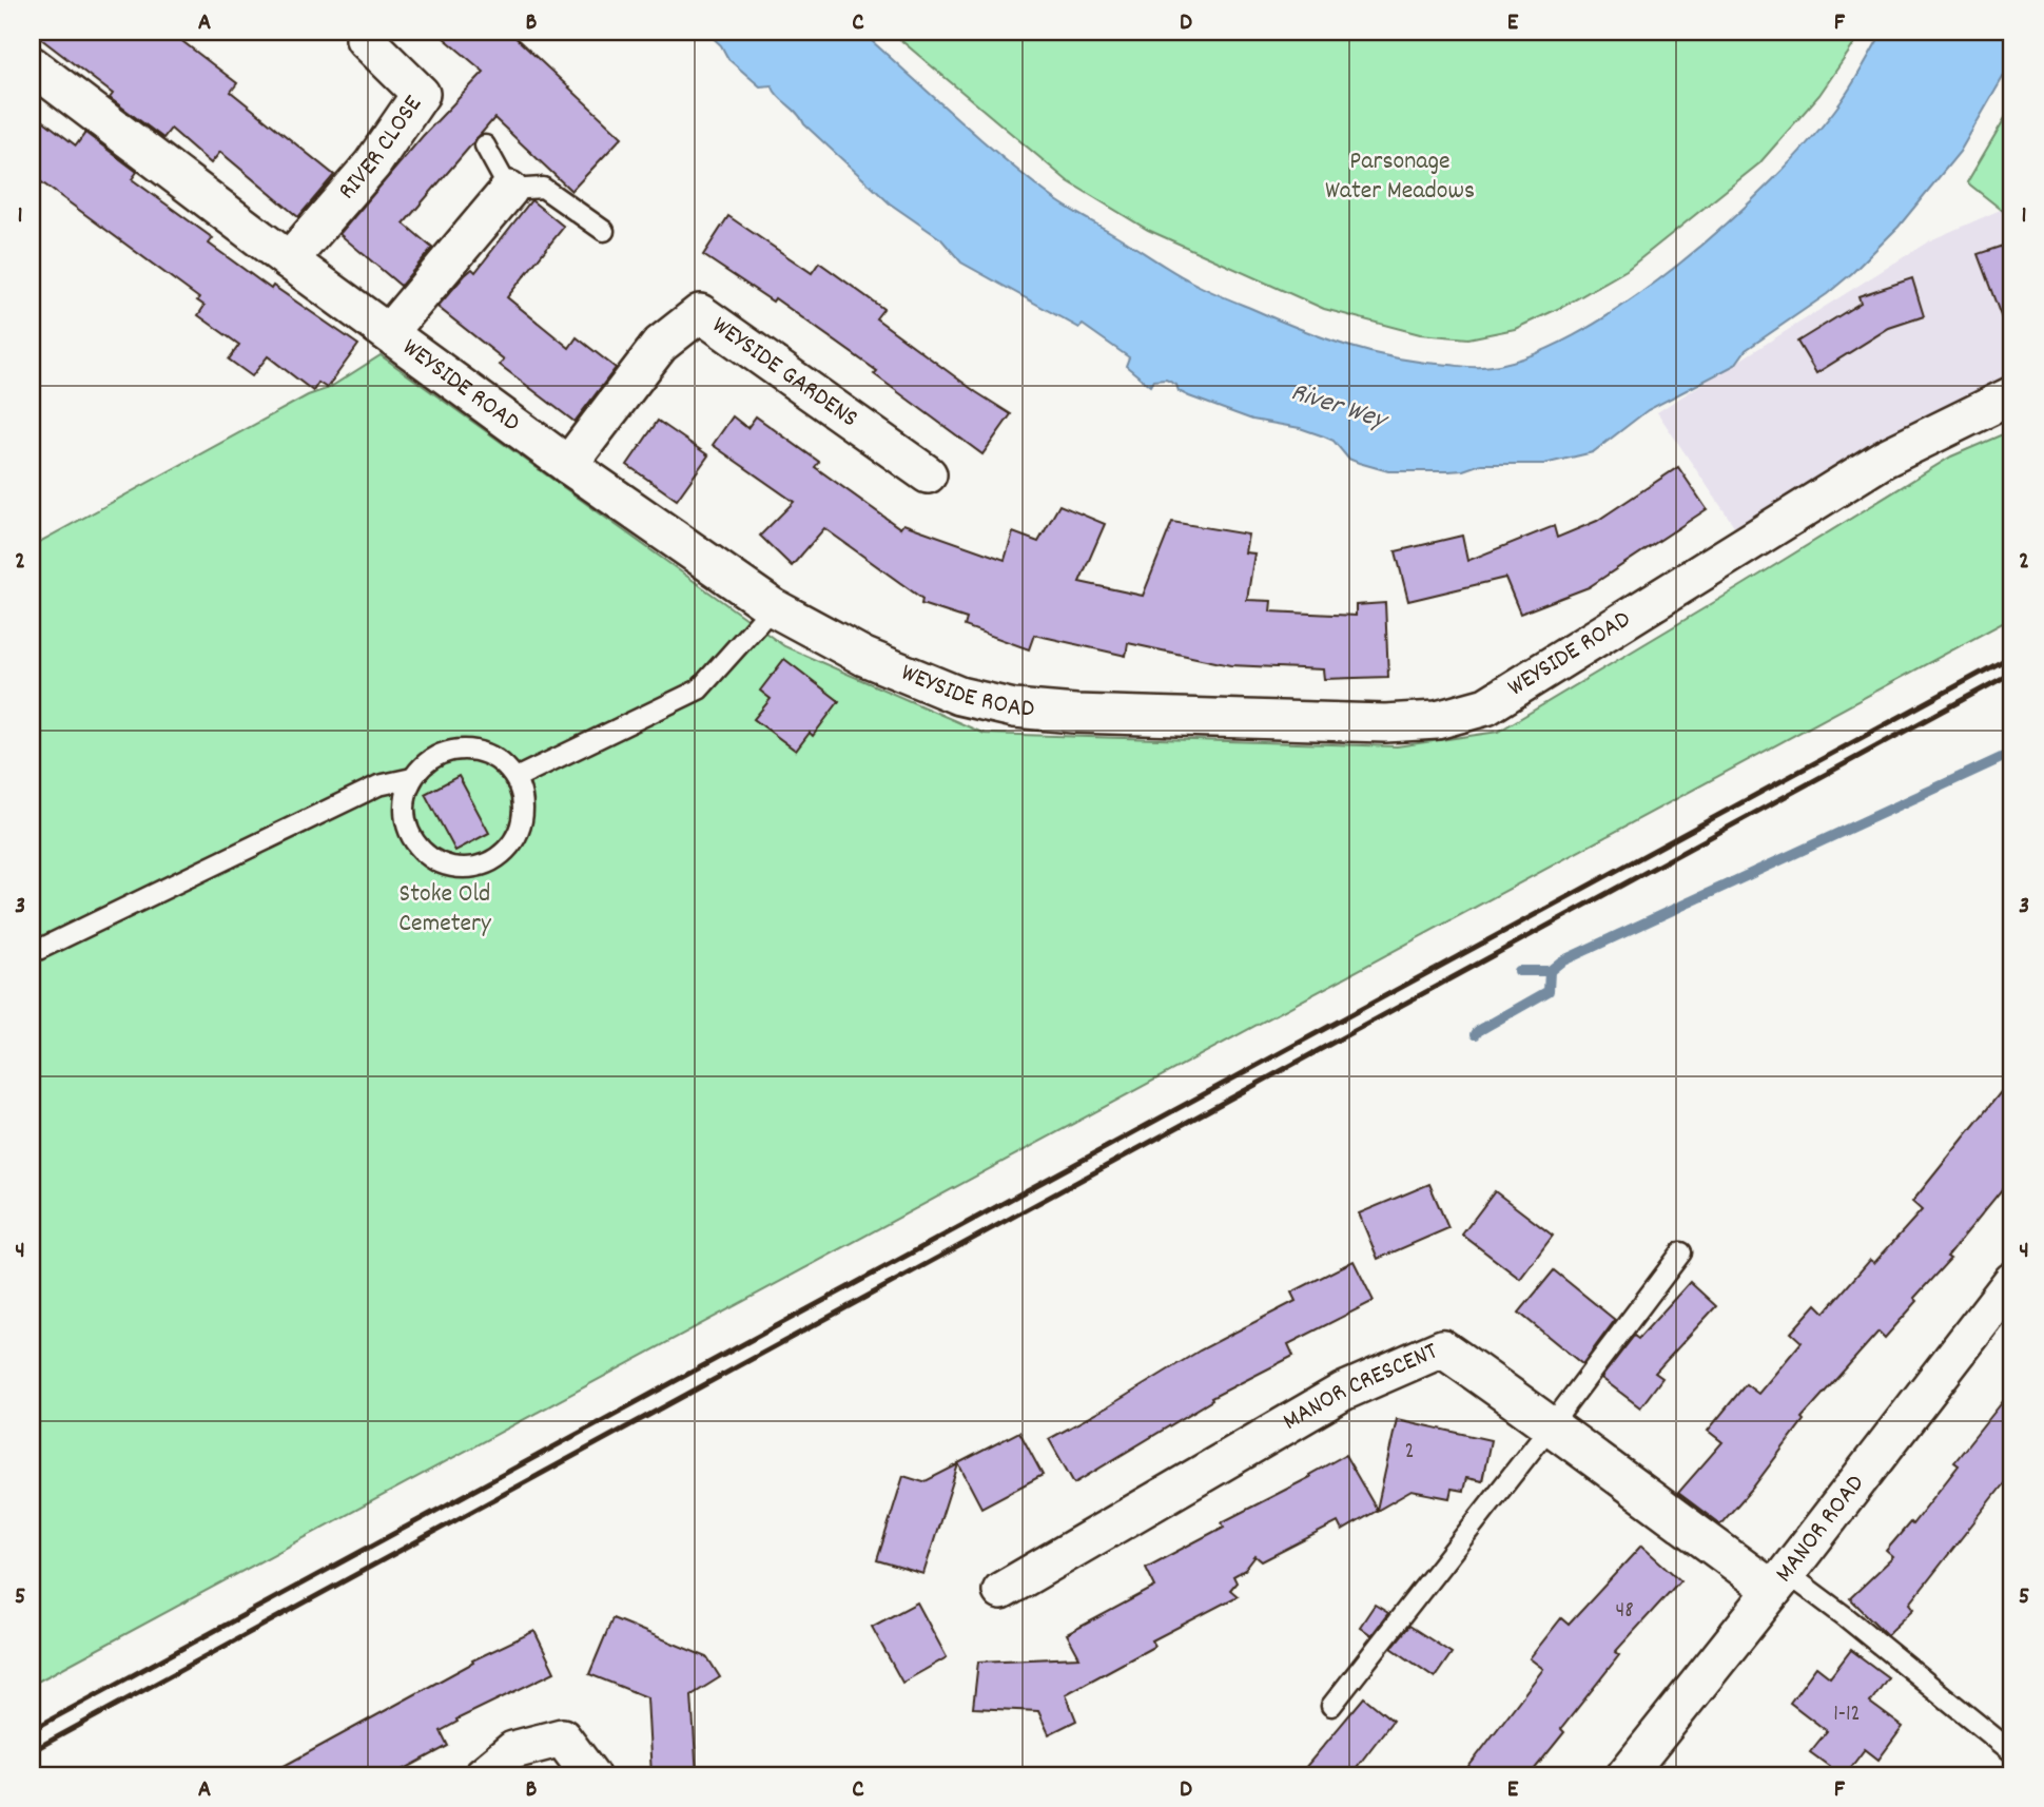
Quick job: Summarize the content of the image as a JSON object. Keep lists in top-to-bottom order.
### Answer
{
  "streets": {
    "street": [
      "RIVER CLOSE",
      "WEYSIDE GARDENS",
      "WEYSIDE ROAD",
      "MANOR CRESCENT",
      "MANOR ROAD"
    ]
  },
  "crossings": [
    ["RIVER CLOSE", "WEYSIDE ROAD"],
    ["WEYSIDE GARDENS", "WEYSIDE ROAD"],
    ["MANOR CRESCENT", "MANOR ROAD"]
  ],
  "water": ["River Wey"],
  "parks": ["Parsonage Water Meadows", "Stoke Old Cemetery"],
  "house_numbers": ["2", "48", "1-12"],
  "grid": {
    "columns": [
      "A",
      "B",
      "C",
      "D",
      "E",
      "F"
    ],
    "rows": [
      "1",
      "2",
      "3",
      "4",
      "5"
    ]
  }
}
